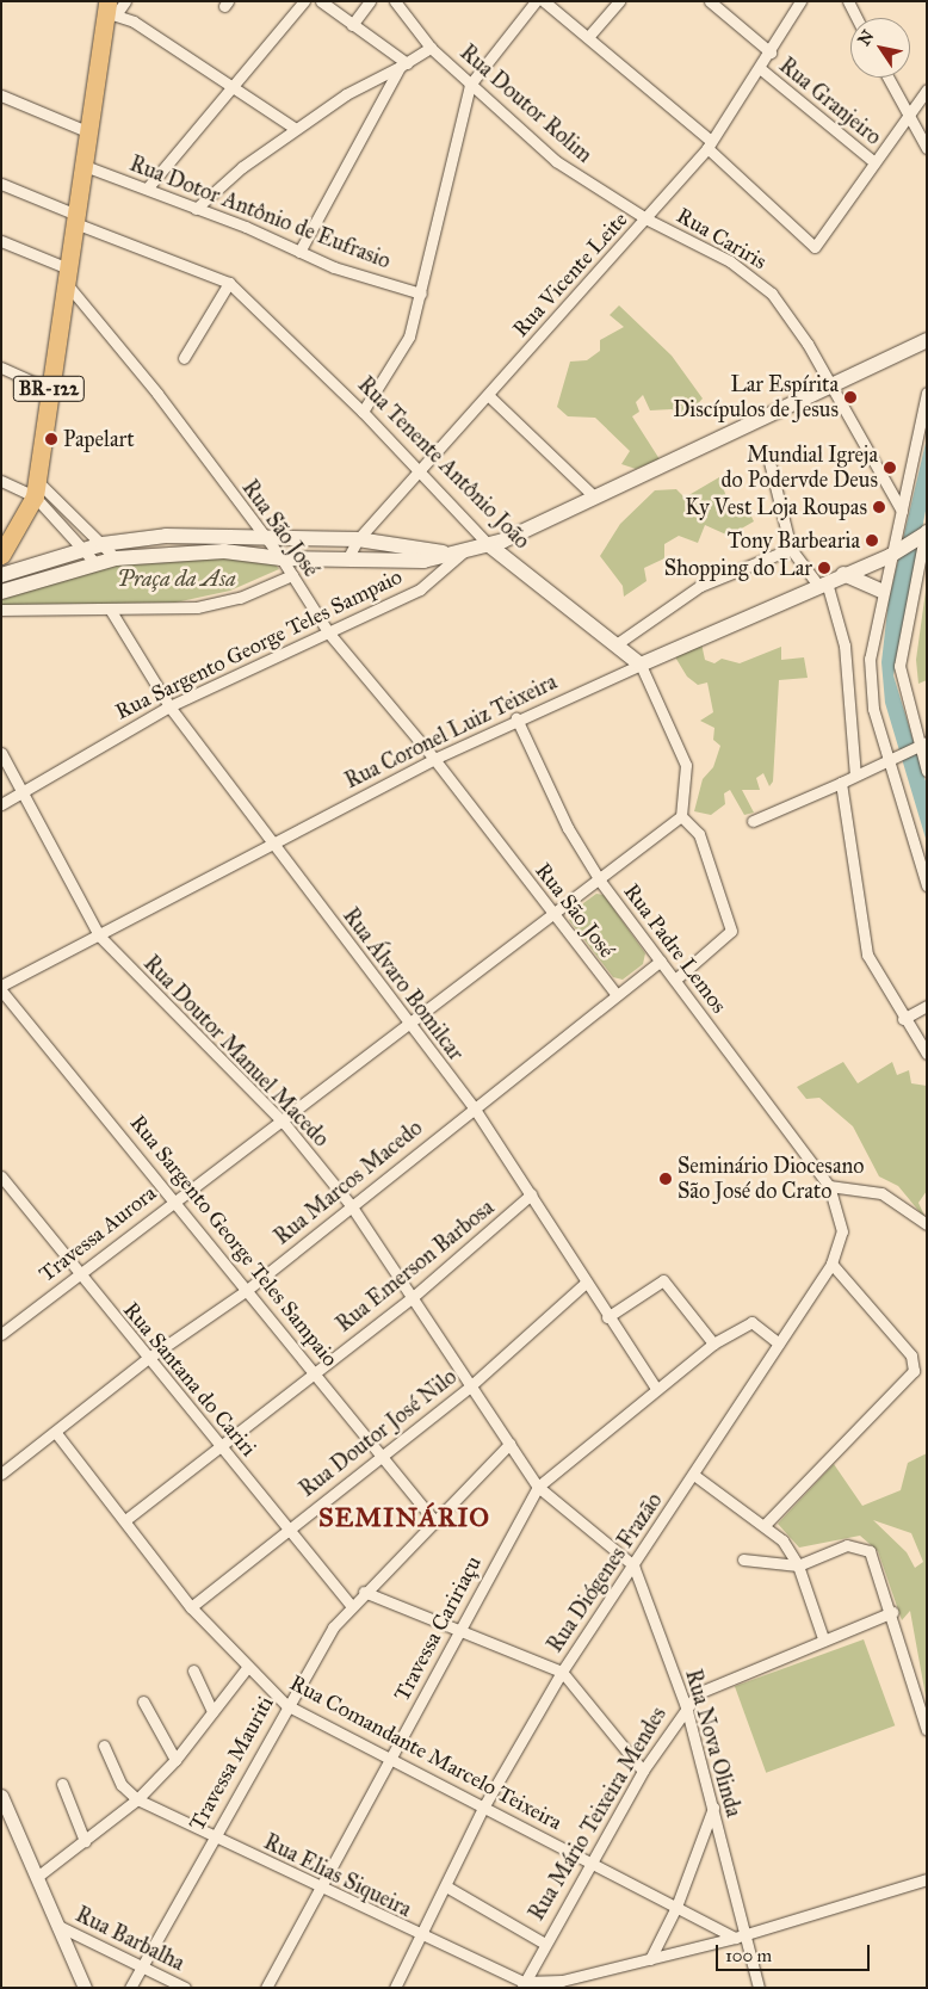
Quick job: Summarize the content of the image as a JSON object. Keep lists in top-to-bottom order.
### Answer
{
  "streets": {
    "highway": ["BR-122"],
    "main road": ["Rua Tenente Antônio João", "Rua Coronel Luiz Teixeira"],
    "street": [
      "Rua Granjeiro",
      "Rua Doutor Rolim",
      "Rua Dotor Antônio de Eufrasio",
      "Rua Cariris",
      "Rua Vicente Leite",
      "Rua São José",
      "Rua Sargento George Teles Sampaio",
      "Rua Padre Lemos",
      "Rua Álvaro Bomilcar",
      "Rua Doutor Manuel Macedo",
      "Rua Marcos Macedo",
      "Travessa Aurora",
      "Rua Emerson Barbosa",
      "Rua Santana do Cariri",
      "Rua Doutor José Nilo",
      "Rua Diógenes Frazão",
      "Travessa Caririaçu",
      "Rua Nova Olinda",
      "Rua Comandante Marcelo Teixeira",
      "Travessa Mauriti",
      "Rua Mário Teixeira Mendes",
      "Rua Elias Siqueira",
      "Rua Barbalha"
    ]
  },
  "crossings": [
    ["Rua Granjeiro", "Rua Vicente Leite"],
    ["Rua Doutor Rolim", "Rua Cariris"],
    ["Rua Doutor Rolim", "Rua Vicente Leite"],
    ["Rua Dotor Antônio de Eufrasio", "BR-122"],
    ["Rua Cariris", "Rua Vicente Leite"],
    ["Rua Vicente Leite", "Rua Tenente Antônio João"],
    ["BR-122", "Rua Tenente Antônio João"],
    ["BR-122", "Rua São José"],
    ["Rua Tenente Antônio João", "Rua Coronel Luiz Teixeira"],
    ["Rua Tenente Antônio João", "Travessa Aurora"],
    ["Rua São José", "Rua Sargento George Teles Sampaio"],
    ["Rua São José", "Rua Coronel Luiz Teixeira"],
    ["Rua São José", "Rua Marcos Macedo"],
    ["Rua São José", "Travessa Aurora"],
    ["Rua Sargento George Teles Sampaio", "Rua Álvaro Bomilcar"],
    ["Rua Sargento George Teles Sampaio", "Rua Doutor Manuel Macedo"],
    ["Rua Sargento George Teles Sampaio", "Rua Marcos Macedo"],
    ["Rua Sargento George Teles Sampaio", "Travessa Aurora"],
    ["Rua Sargento George Teles Sampaio", "Rua Emerson Barbosa"],
    ["Rua Sargento George Teles Sampaio", "Rua Doutor José Nilo"],
    ["Rua Sargento George Teles Sampaio", "Travessa Mauriti"],
    ["Rua Coronel Luiz Teixeira", "Rua Padre Lemos"],
    ["Rua Coronel Luiz Teixeira", "Rua Álvaro Bomilcar"],
    ["Rua Coronel Luiz Teixeira", "Rua Doutor Manuel Macedo"],
    ["Rua Padre Lemos", "Rua Marcos Macedo"],
    ["Rua Padre Lemos", "Travessa Aurora"],
    ["Rua Padre Lemos", "Rua Diógenes Frazão"],
    ["Rua Álvaro Bomilcar", "Rua Marcos Macedo"],
    ["Rua Álvaro Bomilcar", "Travessa Aurora"],
    ["Rua Álvaro Bomilcar", "Rua Emerson Barbosa"],
    ["Rua Álvaro Bomilcar", "Rua Doutor José Nilo"],
    ["Rua Álvaro Bomilcar", "Travessa Caririaçu"],
    ["Rua Doutor Manuel Macedo", "Rua Marcos Macedo"],
    ["Rua Doutor Manuel Macedo", "Travessa Aurora"],
    ["Rua Doutor Manuel Macedo", "Rua Emerson Barbosa"],
    ["Rua Doutor Manuel Macedo", "Rua Doutor José Nilo"],
    ["Rua Doutor Manuel Macedo", "Rua Diógenes Frazão"],
    ["Rua Doutor Manuel Macedo", "Travessa Caririaçu"],
    ["Rua Doutor Manuel Macedo", "Rua Nova Olinda"],
    ["Rua Doutor Manuel Macedo", "Travessa Mauriti"],
    ["Rua Marcos Macedo", "Rua Santana do Cariri"],
    ["Rua Marcos Macedo", "Rua Comandante Marcelo Teixeira"],
    ["Travessa Aurora", "Rua Santana do Cariri"],
    ["Rua Emerson Barbosa", "Rua Santana do Cariri"],
    ["Rua Emerson Barbosa", "Rua Comandante Marcelo Teixeira"],
    ["Rua Santana do Cariri", "Rua Doutor José Nilo"],
    ["Rua Santana do Cariri", "Travessa Mauriti"],
    ["Rua Doutor José Nilo", "Rua Comandante Marcelo Teixeira"],
    ["Rua Diógenes Frazão", "Travessa Caririaçu"],
    ["Rua Diógenes Frazão", "Rua Nova Olinda"],
    ["Rua Diógenes Frazão", "Rua Comandante Marcelo Teixeira"],
    ["Rua Diógenes Frazão", "Rua Elias Siqueira"],
    ["Travessa Caririaçu", "Rua Comandante Marcelo Teixeira"],
    ["Travessa Caririaçu", "Rua Elias Siqueira"],
    ["Rua Nova Olinda", "Rua Comandante Marcelo Teixeira"],
    ["Rua Nova Olinda", "Rua Mário Teixeira Mendes"],
    ["Rua Comandante Marcelo Teixeira", "Travessa Mauriti"],
    ["Rua Comandante Marcelo Teixeira", "Rua Mário Teixeira Mendes"],
    ["Travessa Mauriti", "Rua Elias Siqueira"],
    ["Travessa Mauriti", "Rua Barbalha"],
    ["Rua Mário Teixeira Mendes", "Rua Elias Siqueira"]
  ],
  "districts": ["SEMINÁRIO"],
  "parks": ["Praça da Asa"],
  "places": [
    "Lar Espírita Discípulos de Jesus",
    "Papelart",
    "Mundial Igreja do Podervde Deus",
    "Ky Vest Loja Roupas",
    "Tony Barbearia",
    "Shopping do Lar",
    "Seminário Diocesano São José do Crato"
  ],
  "scale_bar": "100 m",
  "north": "top left"
}
